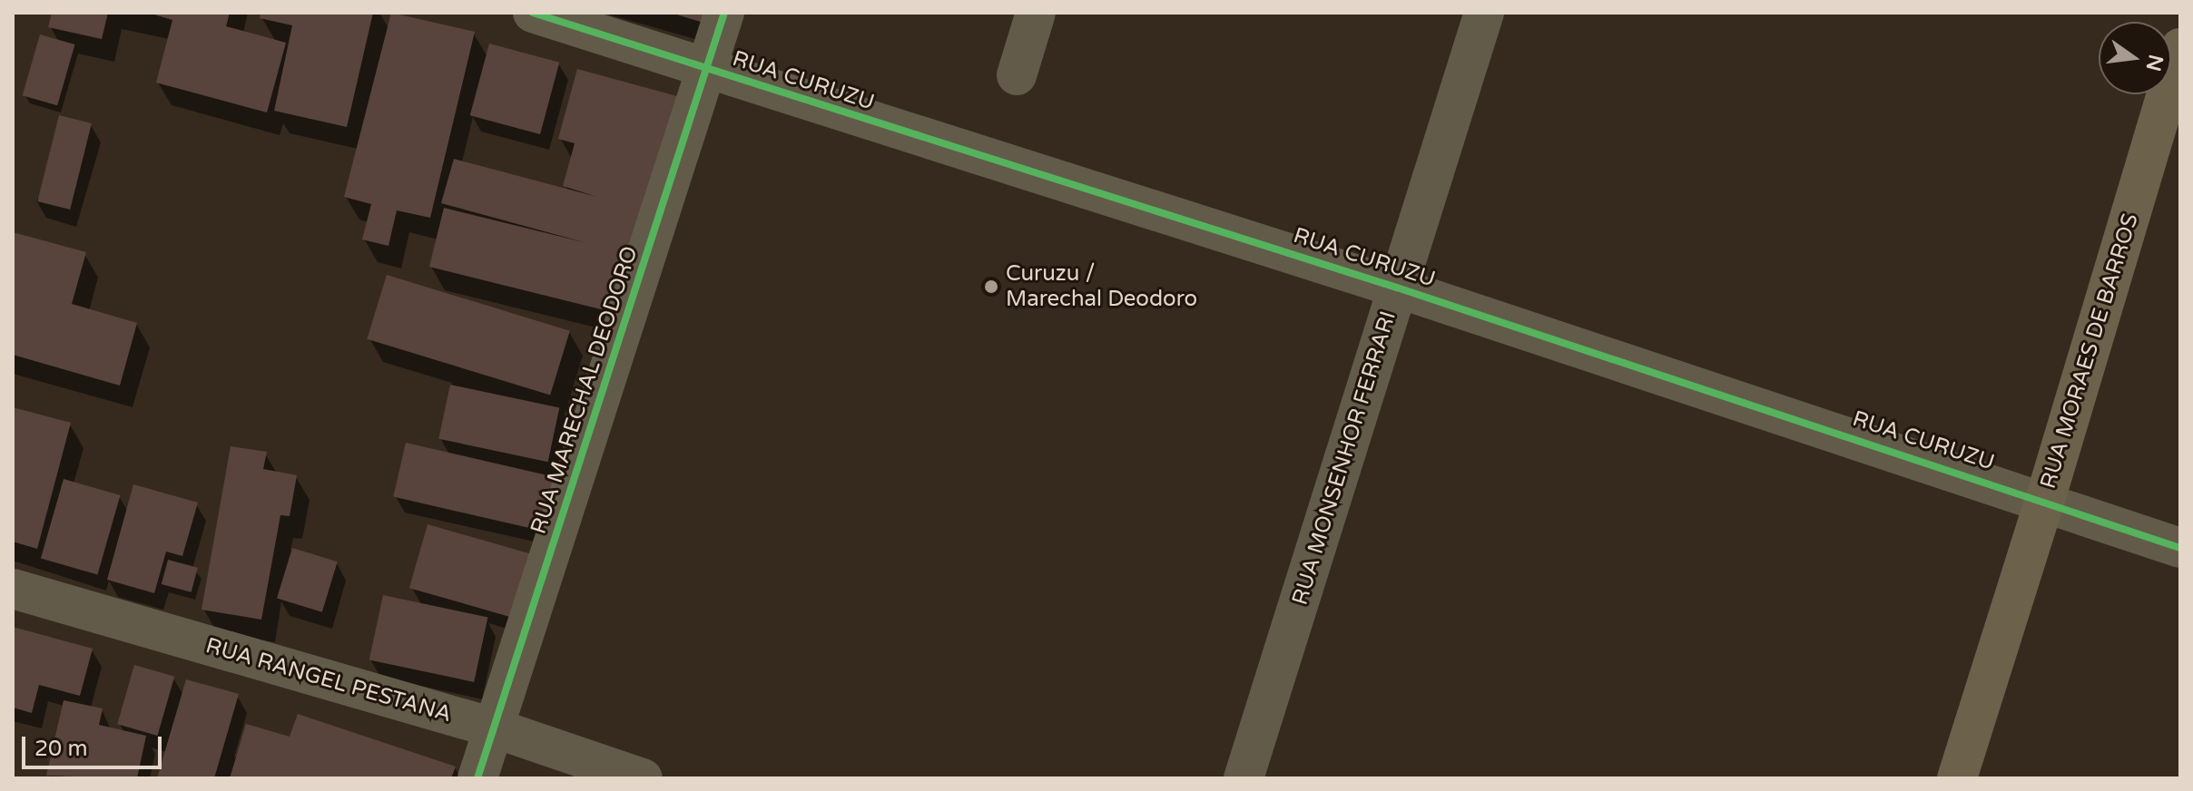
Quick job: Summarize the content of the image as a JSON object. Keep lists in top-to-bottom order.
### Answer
{
  "streets": {
    "main road": ["RUA MORAES DE BARROS"],
    "street": [
      "RUA CURUZU",
      "RUA MARECHAL DEODORO",
      "RUA MONSENHOR FERRARI",
      "RUA RANGEL PESTANA"
    ]
  },
  "crossings": [
    ["RUA CURUZU", "RUA MORAES DE BARROS"],
    ["RUA CURUZU", "RUA MARECHAL DEODORO"],
    ["RUA CURUZU", "RUA MONSENHOR FERRARI"],
    ["RUA MARECHAL DEODORO", "RUA RANGEL PESTANA"]
  ],
  "places": ["Curuzu / Marechal Deodoro"],
  "scale_bar": "20 m",
  "north": "right"
}
